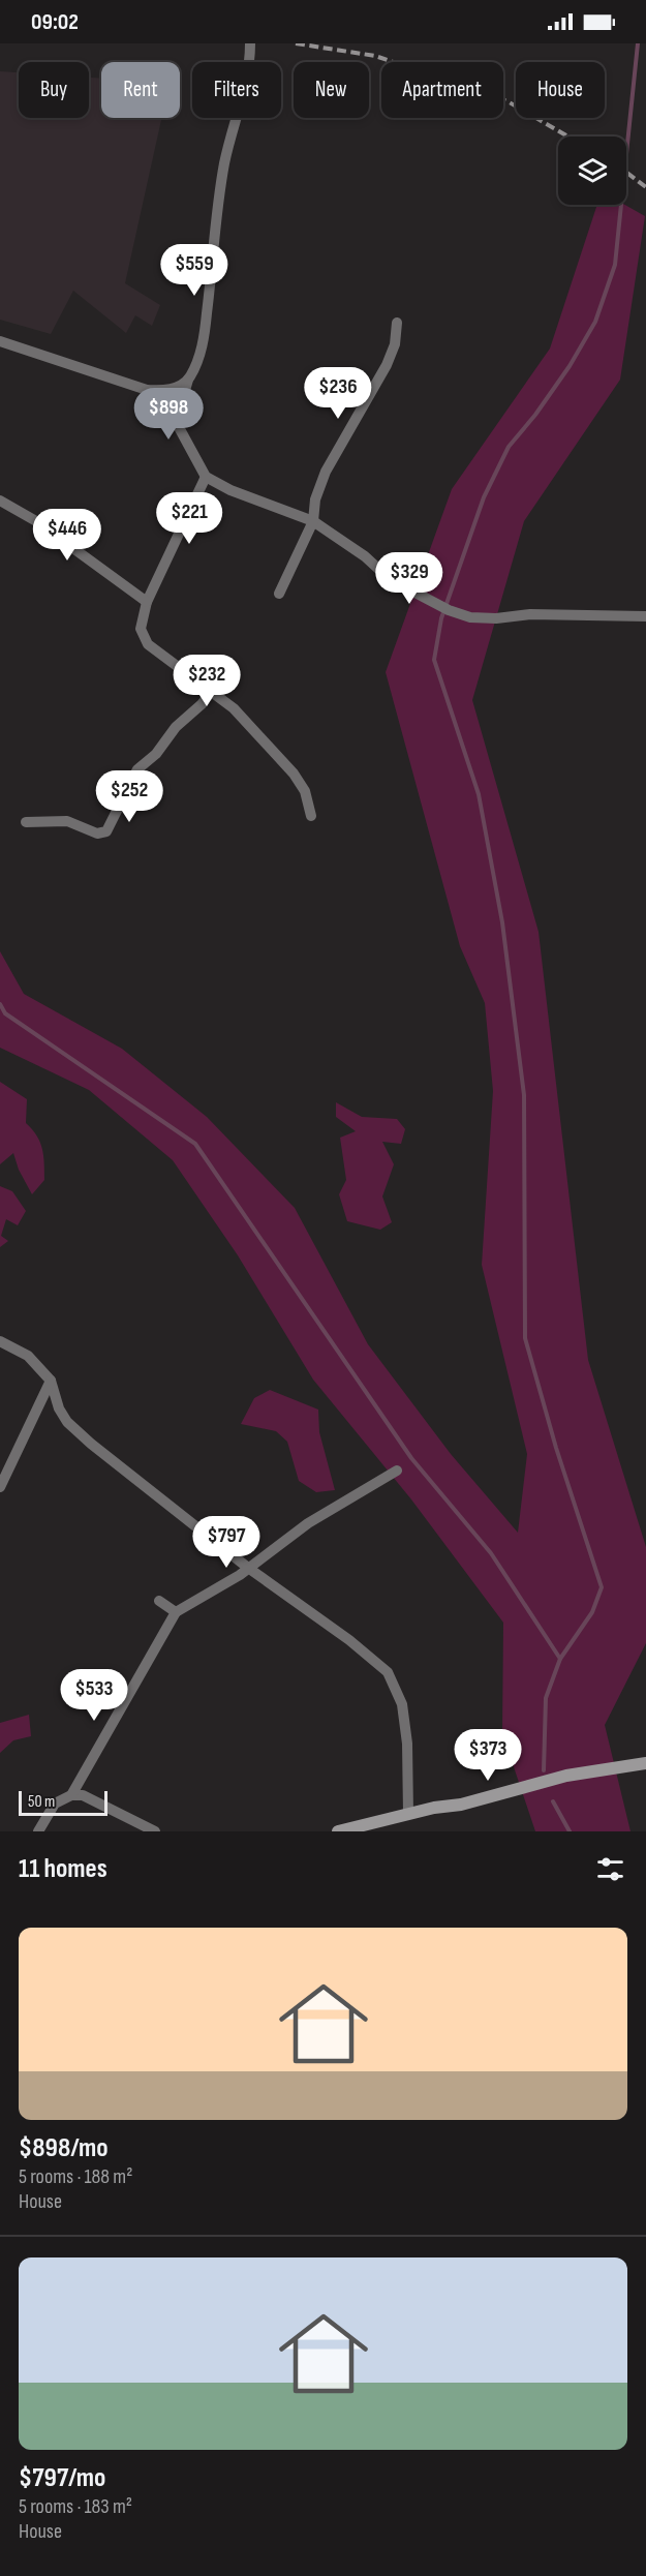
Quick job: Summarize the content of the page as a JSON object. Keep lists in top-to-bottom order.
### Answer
{
  "scale_bar": "50 m",
  "page": {
    "status": "09:02",
    "chip": [
      "Buy",
      "Rent",
      "Filters",
      "New",
      "Apartment",
      "House"
    ],
    "price": [
      "$559",
      "$236",
      "$898",
      "$221",
      "$446",
      "$329",
      "$232",
      "$252",
      "$797",
      "$533",
      "$373"
    ],
    "scale": "50 m",
    "heading": "11 homes",
    "list": [
      {
        "name": "$898/mo",
        "note": "5 rooms · 188 m² · House"
      },
      {
        "name": "$797/mo",
        "note": "5 rooms · 183 m² · House"
      }
    ]
  }
}
